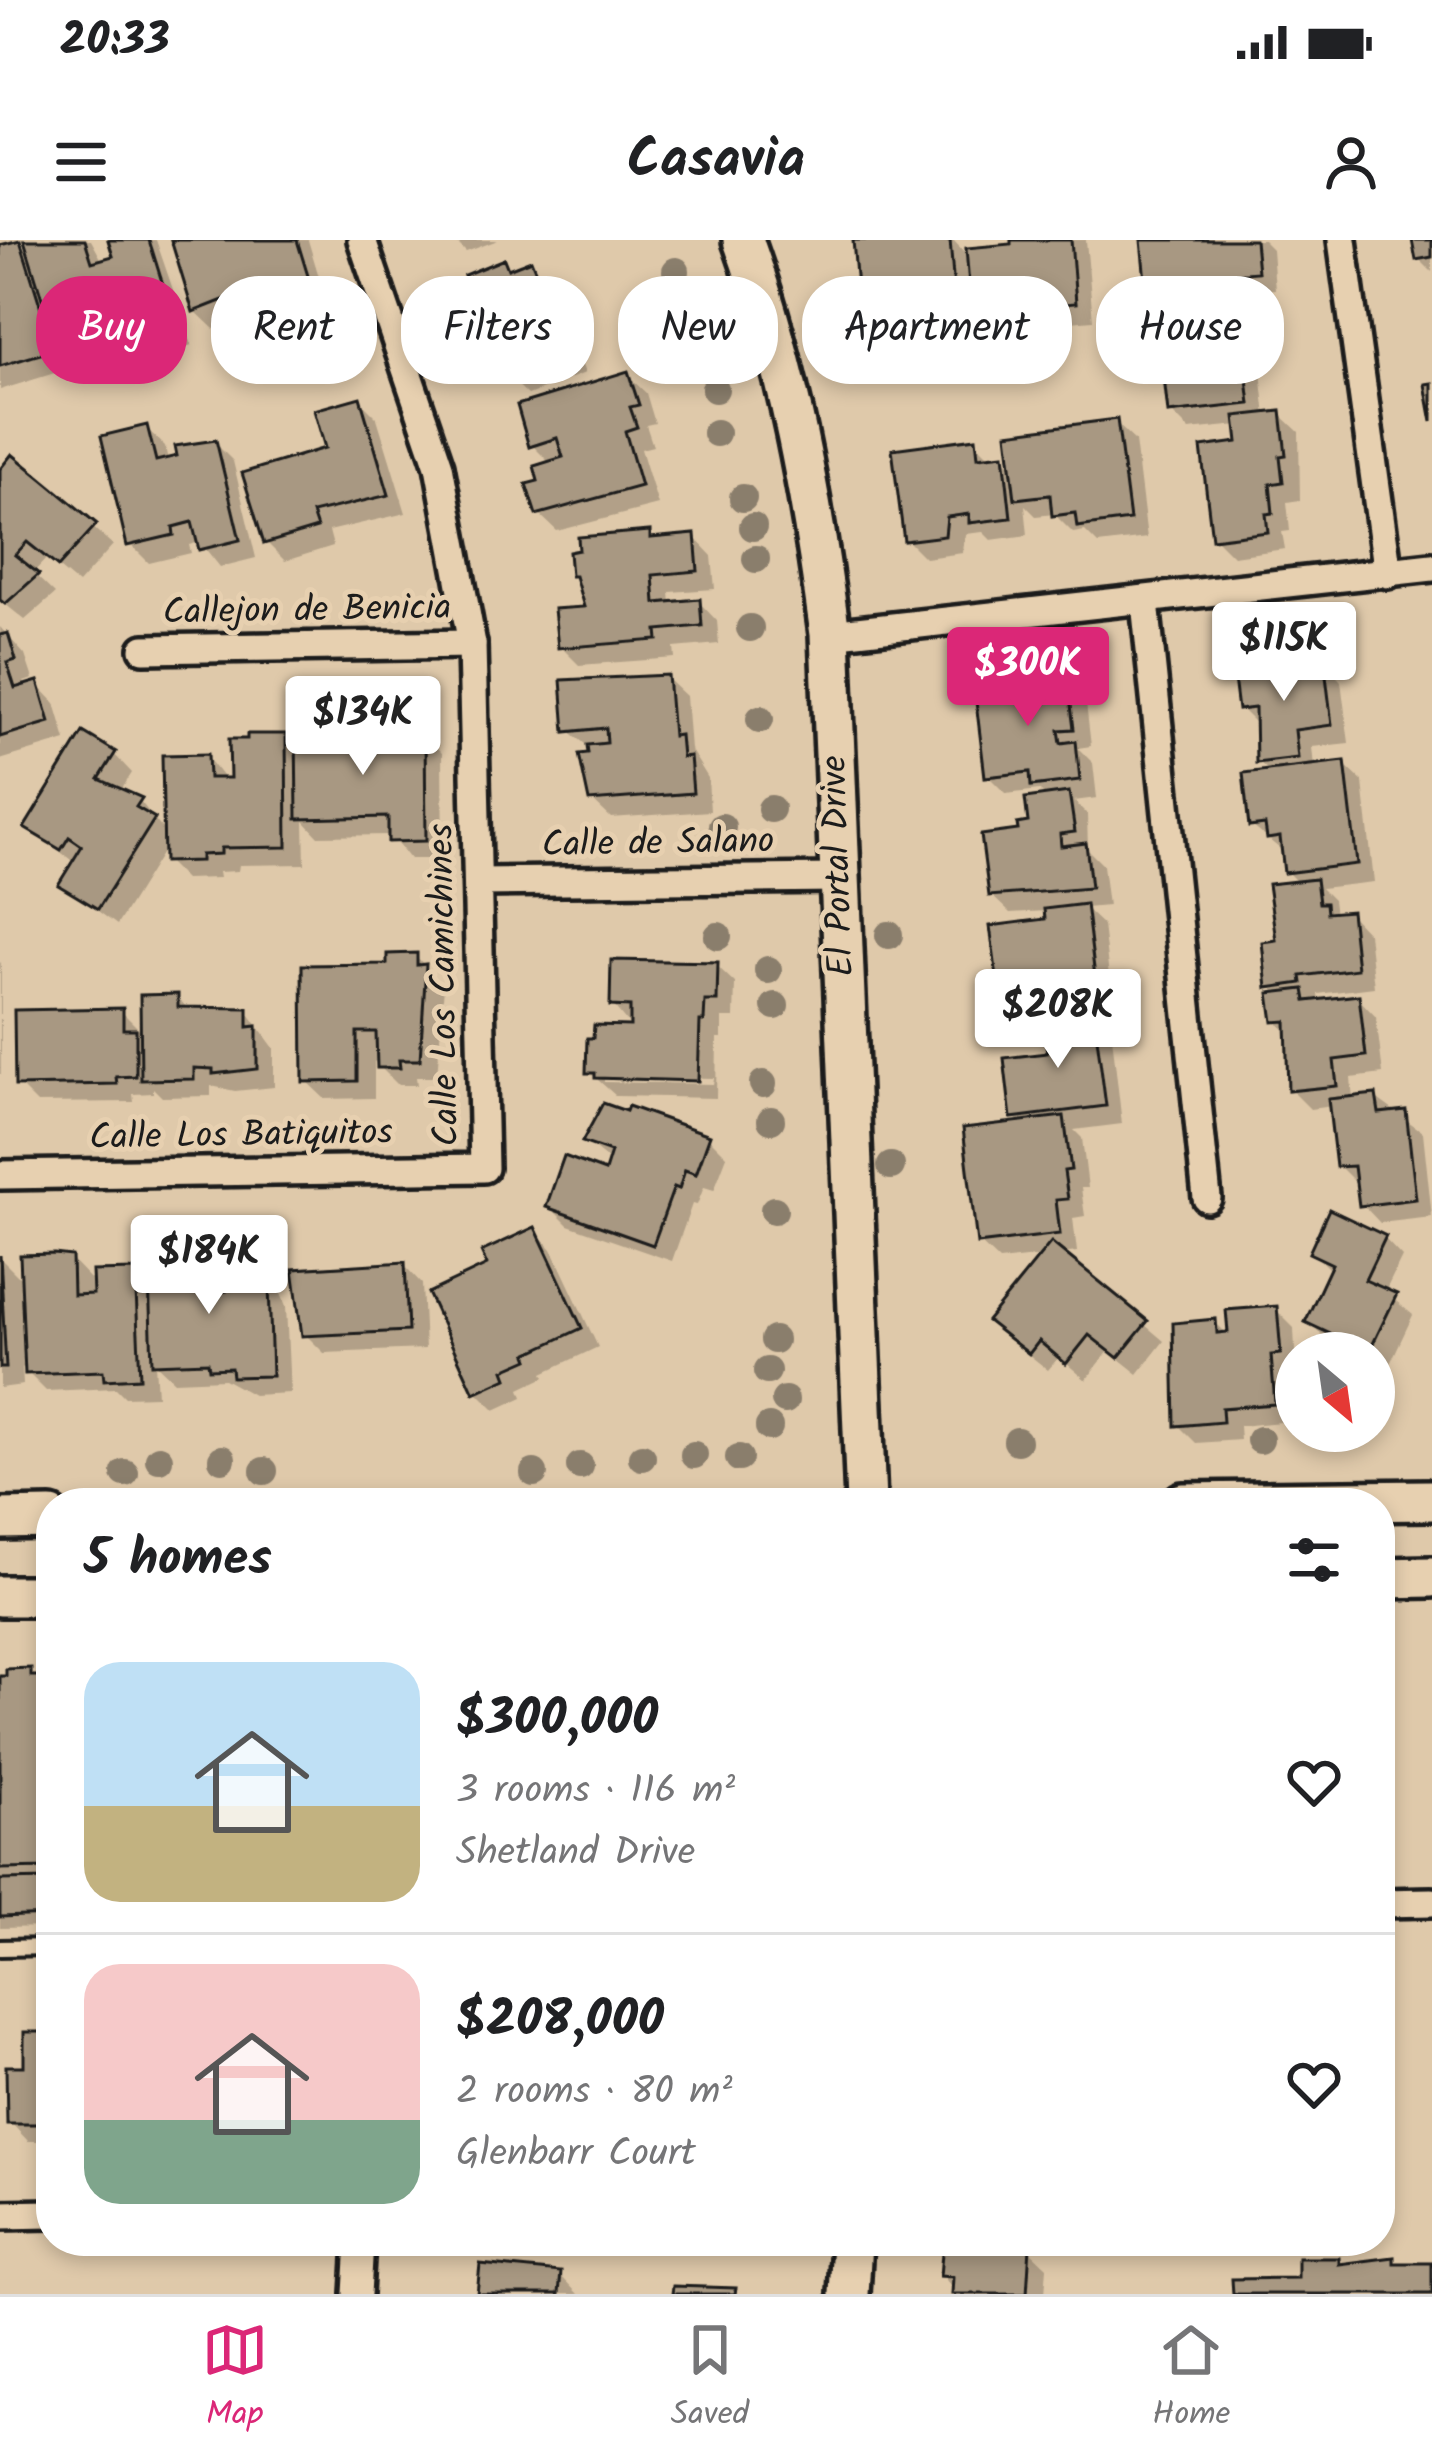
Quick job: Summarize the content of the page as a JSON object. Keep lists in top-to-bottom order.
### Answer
{
  "streets": {
    "street": [
      "Callejon de Benicia",
      "Calle de Salano",
      "El Portal Drive",
      "Calle Los Camichines",
      "Calle Los Batiquitos"
    ]
  },
  "crossings": [
    ["Callejon de Benicia", "Calle Los Camichines"],
    ["Calle de Salano", "El Portal Drive"],
    ["Calle de Salano", "Calle Los Camichines"],
    ["Calle Los Camichines", "Calle Los Batiquitos"]
  ],
  "north": "bottom right",
  "page": {
    "status": "20:33",
    "header": "Casavia",
    "chip": [
      "Buy",
      "Rent",
      "Filters",
      "New",
      "Apartment",
      "House"
    ],
    "price": [
      "$115K",
      "$300K",
      "$134K",
      "$208K",
      "$184K"
    ],
    "heading": "5 homes",
    "list": [
      {
        "name": "$300,000",
        "note": "3 rooms · 116 m² · Shetland Drive"
      },
      {
        "name": "$208,000",
        "note": "2 rooms · 80 m² · Glenbarr Court"
      }
    ],
    "tabs": ["Map", "Saved", "Home"]
  }
}
